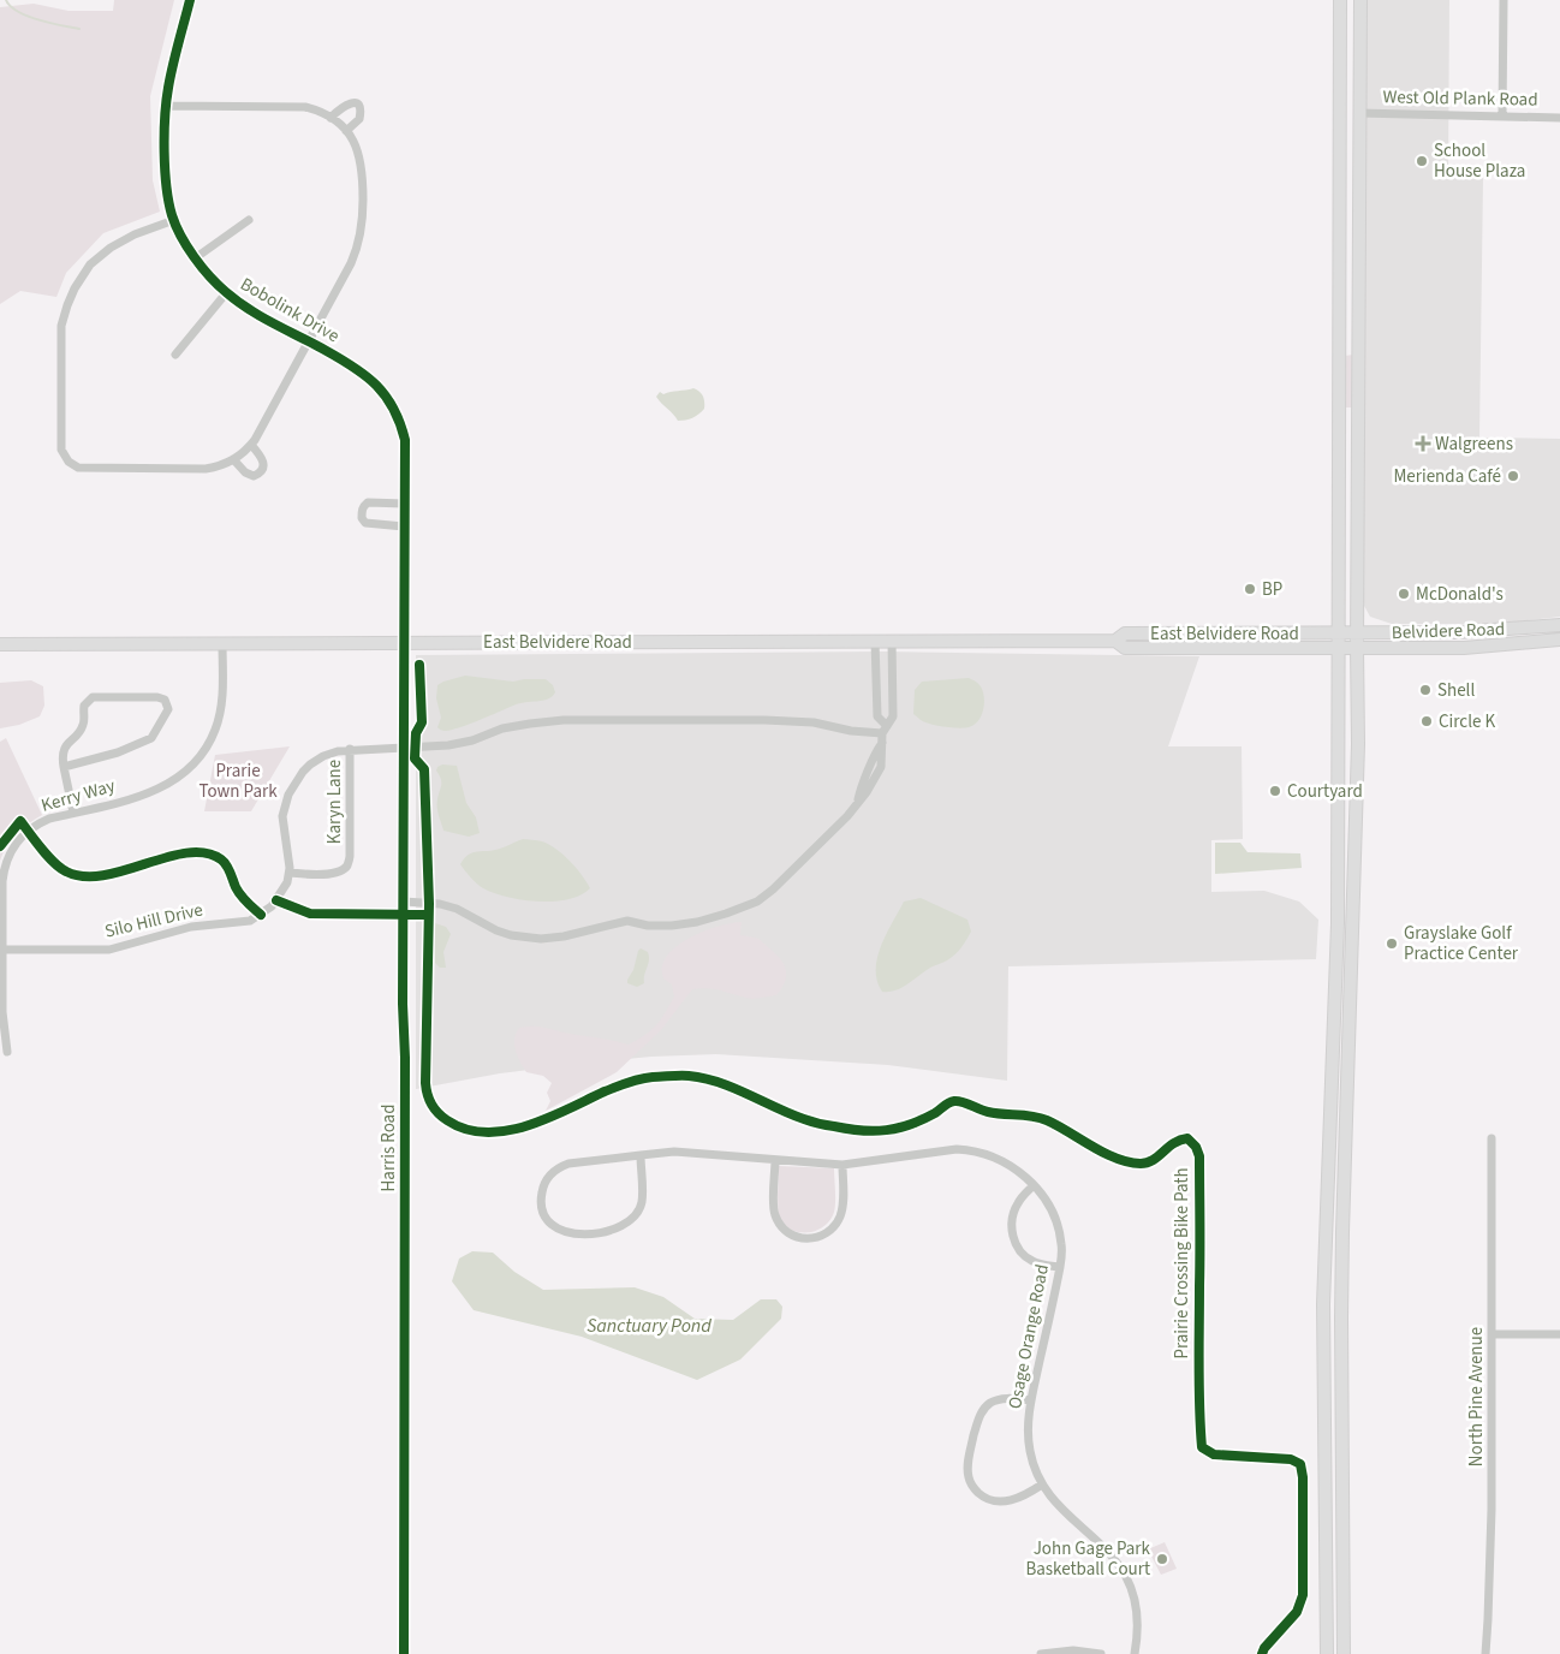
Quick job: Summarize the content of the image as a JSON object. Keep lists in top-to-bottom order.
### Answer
{
  "streets": {
    "main road": ["Belvidere Road", "East Belvidere Road"],
    "street": [
      "West Old Plank Road",
      "Bobolink Drive",
      "Kerry Way",
      "Karyn Lane",
      "Silo Hill Drive",
      "Harris Road",
      "Osage Orange Road",
      "North Pine Avenue"
    ],
    "cycle path": ["Prairie Crossing Bike Path"]
  },
  "crossings": [
    ["Bobolink Drive", "East Belvidere Road"],
    ["Bobolink Drive", "Harris Road"],
    ["Belvidere Road", "East Belvidere Road"],
    ["East Belvidere Road", "Kerry Way"],
    ["East Belvidere Road", "Harris Road"],
    ["Kerry Way", "Silo Hill Drive"],
    ["Karyn Lane", "Silo Hill Drive"]
  ],
  "water": ["Sanctuary Pond"],
  "parks": ["Prarie Town Park"],
  "places": {
    "other": [
      "School House Plaza",
      "Merienda Café",
      "BP",
      "McDonald's",
      "Shell",
      "Circle K",
      "Courtyard",
      "Grayslake Golf Practice Center",
      "John Gage Park Basketball Court"
    ],
    "health": ["Walgreens"]
  }
}
